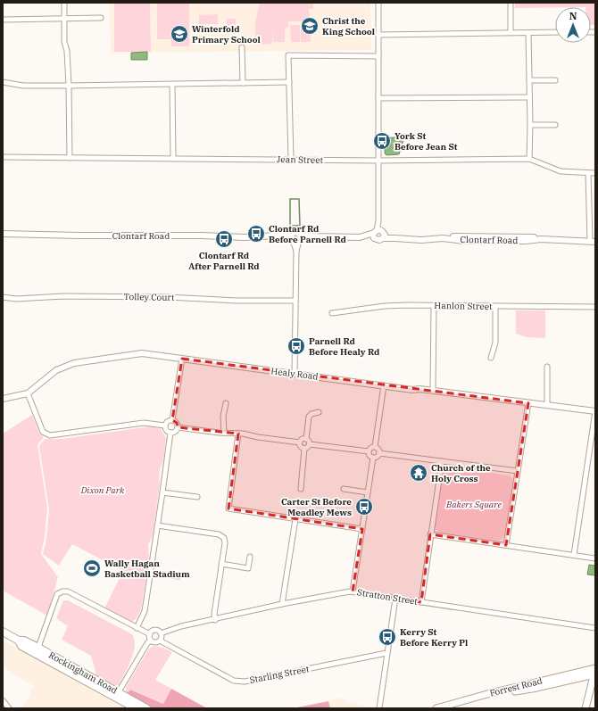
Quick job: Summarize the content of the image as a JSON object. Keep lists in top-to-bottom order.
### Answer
{
  "streets": {
    "main road": ["Rockingham Road", "Forrest Road"],
    "street": [
      "Jean Street",
      "Clontarf Road",
      "Tolley Court",
      "Hanlon Street",
      "Healy Road",
      "Stratton Street",
      "Starling Street"
    ]
  },
  "crossings": [
    ["Stratton Street", "Starling Street"]
  ],
  "parks": ["Dixon Park", "Bakers Square"],
  "places": {
    "school or university": ["Christ the King School", "Winterfold Primary School"],
    "bus stop": [
      "York St Before Jean St",
      "Clontarf Rd Before Parnell Rd",
      "Clontarf Rd After Parnell Rd",
      "Parnell Rd Before Healy Rd",
      "Carter St Before Meadley Mews",
      "Kerry St Before Kerry Pl"
    ],
    "temple": ["Church of the Holy Cross"],
    "sports": ["Wally Hagan Basketball Stadium"]
  },
  "north": "top"
}
